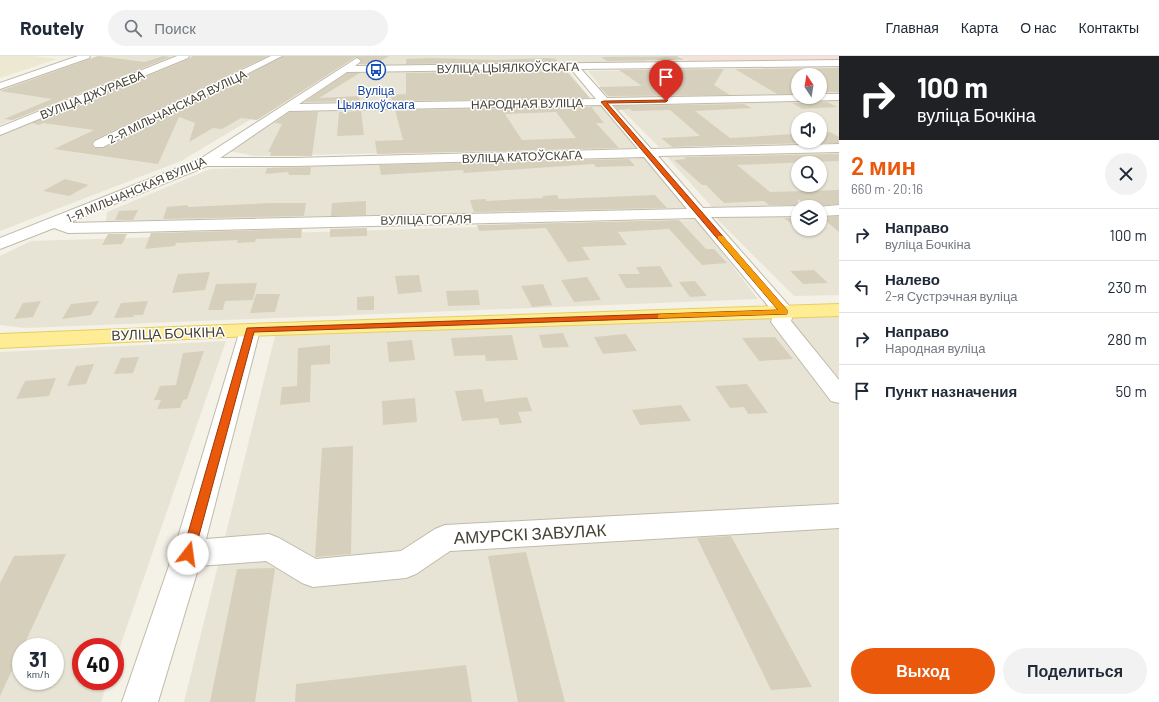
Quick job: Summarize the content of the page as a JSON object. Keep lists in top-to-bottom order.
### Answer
{
  "streets": {
    "main road": ["ВУЛІЦА БОЧКІНА"],
    "street": [
      "ВУЛІЦА ЦЫЯЛКОЎСКАГА",
      "ВУЛІЦА ДЖУРАЕВА",
      "НАРОДНАЯ ВУЛІЦА",
      "2-Я МІЛЬЧАНСКАЯ ВУЛІЦА",
      "ВУЛІЦА КАТОЎСКАГА",
      "1-Я МІЛЬЧАНСКАЯ ВУЛІЦА",
      "ВУЛІЦА ГОГАЛЯ",
      "АМУРСКІ ЗАВУЛАК"
    ]
  },
  "crossings": [
    ["ВУЛІЦА ЦЫЯЛКОЎСКАГА", "1-Я МІЛЬЧАНСКАЯ ВУЛІЦА"],
    ["НАРОДНАЯ ВУЛІЦА", "1-Я МІЛЬЧАНСКАЯ ВУЛІЦА"],
    ["ВУЛІЦА КАТОЎСКАГА", "1-Я МІЛЬЧАНСКАЯ ВУЛІЦА"],
    ["1-Я МІЛЬЧАНСКАЯ ВУЛІЦА", "ВУЛІЦА ГОГАЛЯ"]
  ],
  "places": {
    "bus stop": ["Вуліца Цыялкоўскага"]
  },
  "north": "top",
  "page": {
    "header": "Routely",
    "search": "Поиск",
    "nav": [
      "Главная",
      "Карта",
      "О нас",
      "Контакты"
    ],
    "turn": ["100 m", "вуліца Бочкіна"],
    "heading": ["2 мин", "660 m · 20:16"],
    "list": [
      {
        "name": "Направо",
        "note": "вуліца Бочкіна",
        "value": "100 m"
      },
      {
        "name": "Налево",
        "note": "2-я Сустрэчная вуліца",
        "value": "230 m"
      },
      {
        "name": "Направо",
        "note": "Народная вуліца",
        "value": "280 m"
      },
      {
        "name": "Пункт назначения",
        "value": "50 m"
      }
    ],
    "speed": "31 km/h",
    "limit": "40",
    "buttons": ["Выход", "Поделиться"]
  }
}
